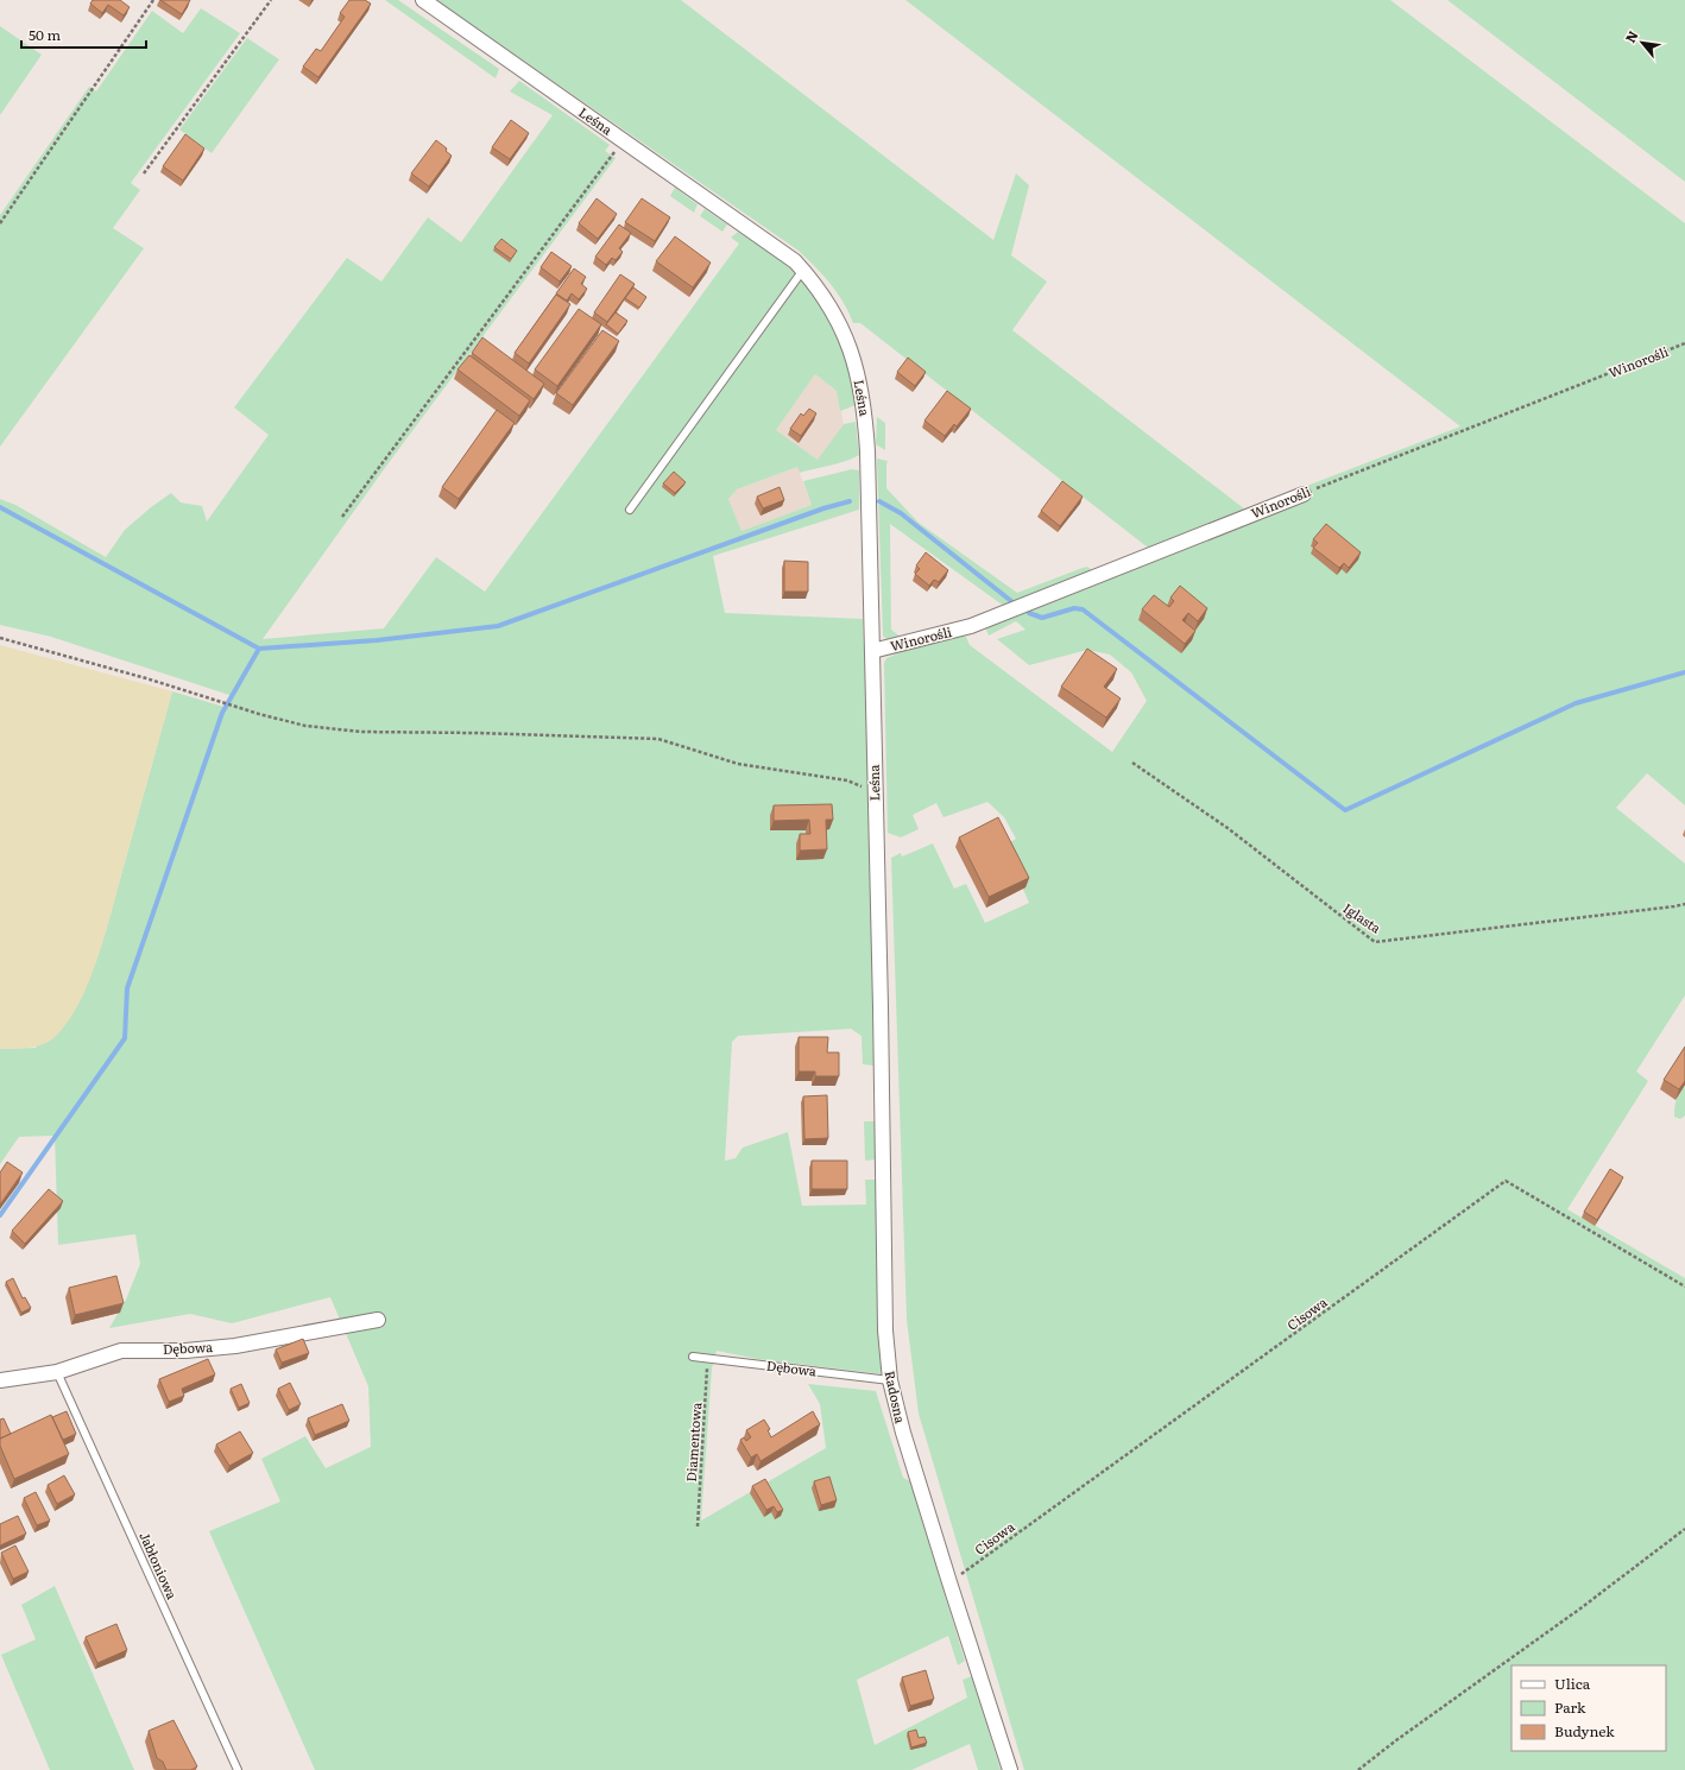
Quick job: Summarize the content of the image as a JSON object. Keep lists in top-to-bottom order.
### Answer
{
  "streets": {
    "street": [
      "Leśna",
      "Winorośli",
      "Dębowa",
      "Radosna"
    ],
    "lane": ["Jabłoniowa"],
    "path": ["Iglasta", "Cisowa", "Diamentowa"]
  },
  "crossings": [
    ["Leśna", "Winorośli"],
    ["Leśna", "Radosna"],
    ["Cisowa", "Radosna"],
    ["Dębowa", "Radosna"],
    ["Dębowa", "Diamentowa"],
    ["Dębowa", "Jabłoniowa"]
  ],
  "legend": ["Ulica", "Park", "Budynek"],
  "scale_bar": "50 m",
  "north": "top left"
}
